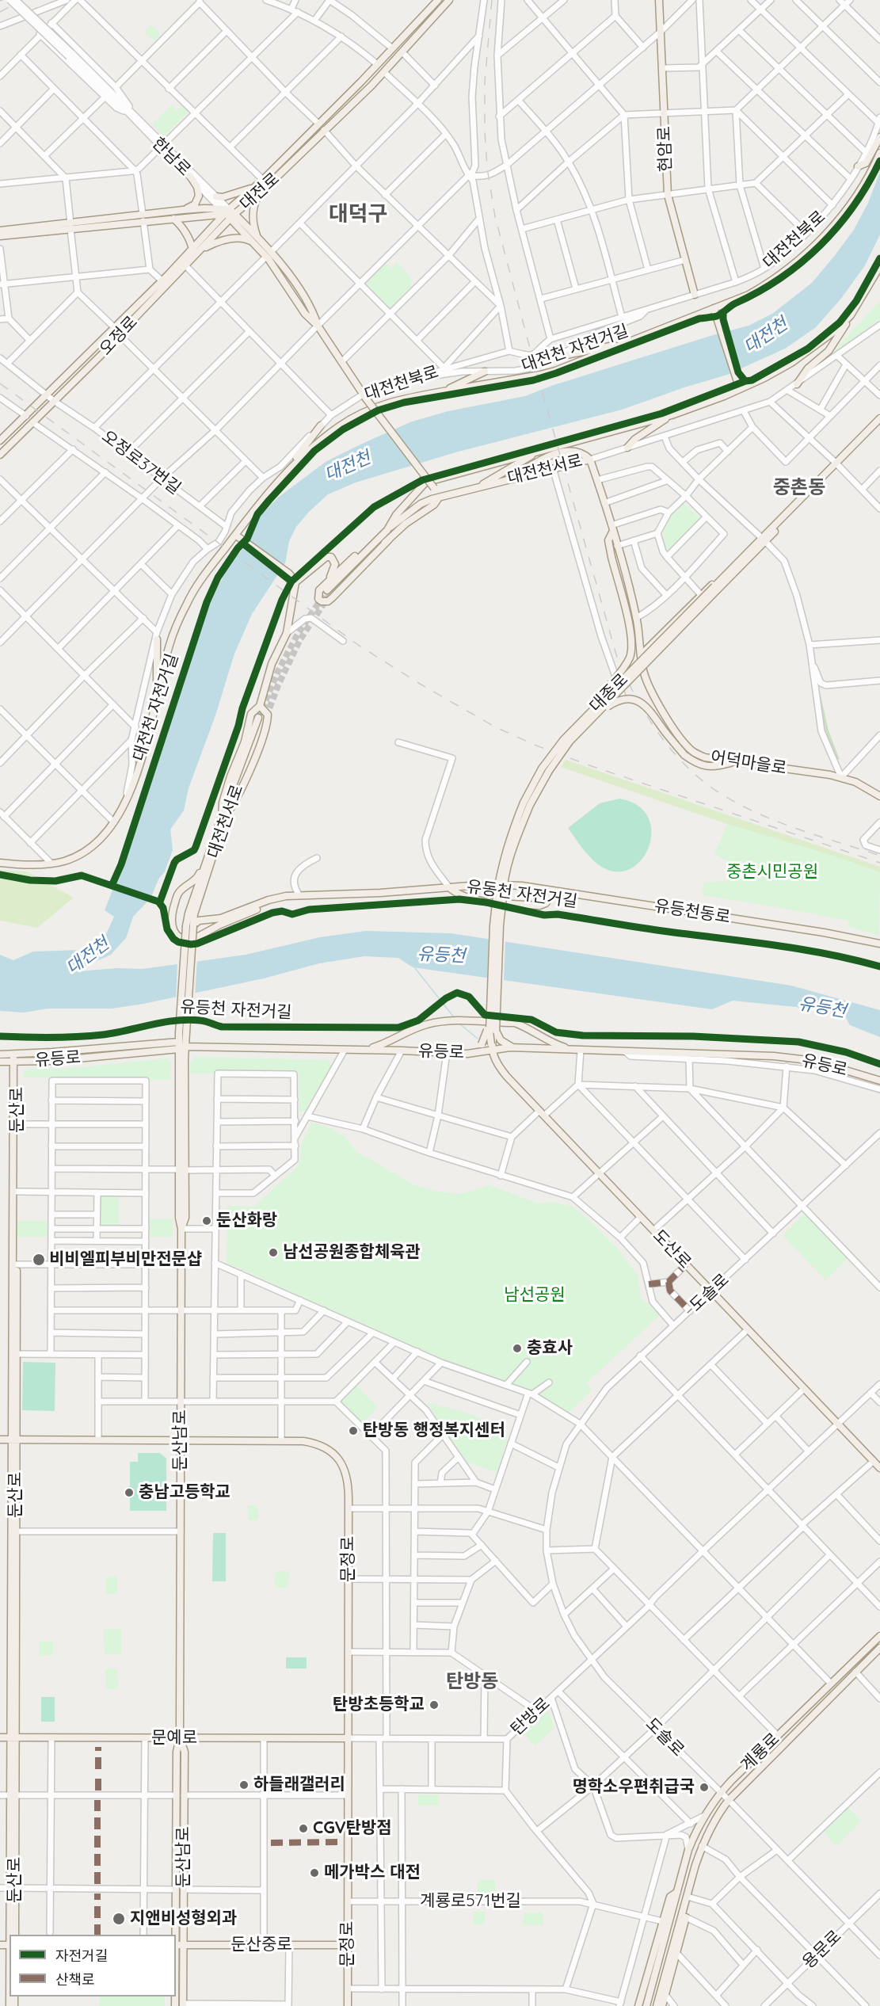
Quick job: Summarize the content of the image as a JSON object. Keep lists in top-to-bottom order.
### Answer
{
  "streets": {
    "main road": [
      "현암로",
      "한남로",
      "대전로",
      "대전천북로",
      "오정로",
      "대전천서로",
      "대종로",
      "어덕마을로",
      "유등천동로",
      "유등로",
      "둔산로",
      "도산로",
      "둔산남로",
      "문정로",
      "문예로",
      "계룡로",
      "둔산중로"
    ],
    "street": [
      "오정로37번길",
      "도솔로",
      "탄방로",
      "계룡로571번길",
      "용문로"
    ],
    "cycle path": ["대전천 자전거길", "유동천 자전거길", "유등천 자전거길"]
  },
  "crossings": [
    ["현암로", "대전천북로"],
    ["한남로", "대전로"],
    ["한남로", "대전천북로"],
    ["한남로", "오정로"],
    ["한남로", "대전천서로"],
    ["대전로", "오정로"],
    ["대전천북로", "오정로37번길"],
    ["오정로", "오정로37번길"],
    ["대전천서로", "어덕마을로"],
    ["대전천서로", "유등천동로"],
    ["대전천서로", "둔산남로"],
    ["대종로", "유등천동로"],
    ["대종로", "유등로"],
    ["대종로", "도산로"],
    ["유등천동로", "둔산남로"],
    ["유등로", "둔산로"],
    ["유등로", "도산로"],
    ["유등로", "둔산남로"],
    ["둔산로", "문정로"],
    ["둔산로", "문예로"],
    ["도산로", "도솔로"],
    ["도산로", "탄방로"],
    ["도솔로", "탄방로"],
    ["도솔로", "계룡로"],
    ["도솔로", "용문로"],
    ["둔산남로", "문정로"],
    ["둔산남로", "문예로"],
    ["둔산남로", "둔산중로"],
    ["문정로", "탄방로"],
    ["문정로", "문예로"],
    ["문정로", "계룡로571번길"],
    ["문정로", "둔산중로"],
    ["탄방로", "문예로"],
    ["계룡로", "계룡로571번길"]
  ],
  "districts": ["대덕구", "중촌동", "탄방동"],
  "water": ["대전천", "유등천"],
  "parks": ["중촌시민공원", "남선공원"],
  "places": [
    "둔산화랑",
    "남선공원종합체육관",
    "비비엘피부비만전문샵",
    "충효사",
    "탄방동 행정복지센터",
    "충남고등학교",
    "탄방초등학교",
    "하들래갤러리",
    "명학소우편취급국",
    "CGV탄방점",
    "메가박스 대전",
    "지앤비성형외과"
  ],
  "legend": ["자전거길", "산책로"]
}
